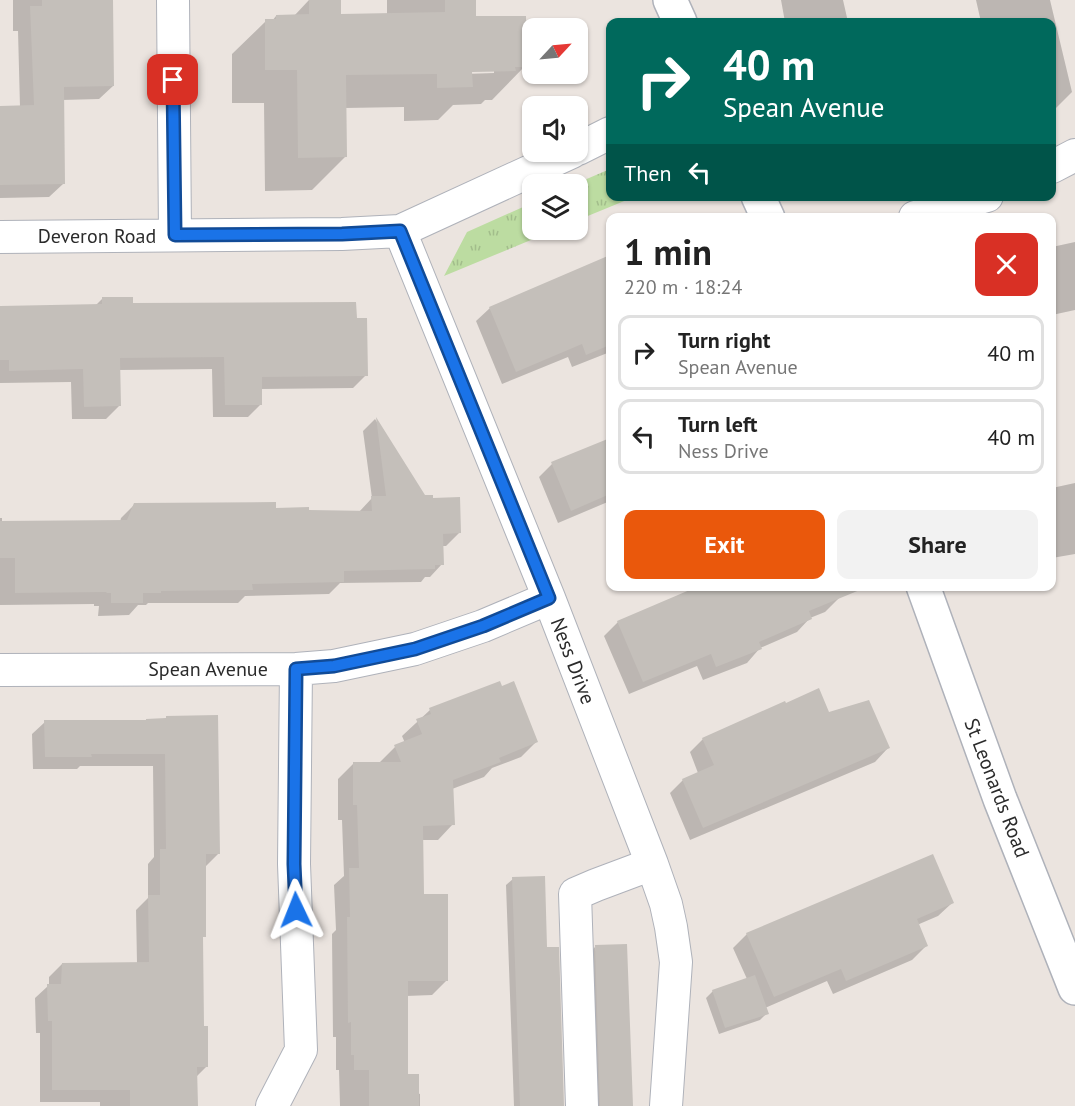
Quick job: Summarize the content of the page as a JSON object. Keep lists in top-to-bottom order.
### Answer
{
  "streets": {
    "street": [
      "Deveron Road",
      "Ness Drive",
      "Spean Avenue",
      "St Leonards Road"
    ]
  },
  "crossings": [
    ["Deveron Road", "Ness Drive"],
    ["Ness Drive", "Spean Avenue"]
  ],
  "north": "top right",
  "page": {
    "turn": ["40 m", "Spean Avenue"],
    "then": "Then",
    "heading": ["1 min", "220 m · 18:24"],
    "list": [
      {
        "name": "Turn right",
        "note": "Spean Avenue",
        "value": "40 m"
      },
      {
        "name": "Turn left",
        "note": "Ness Drive",
        "value": "40 m"
      }
    ],
    "buttons": ["Exit", "Share"]
  }
}
